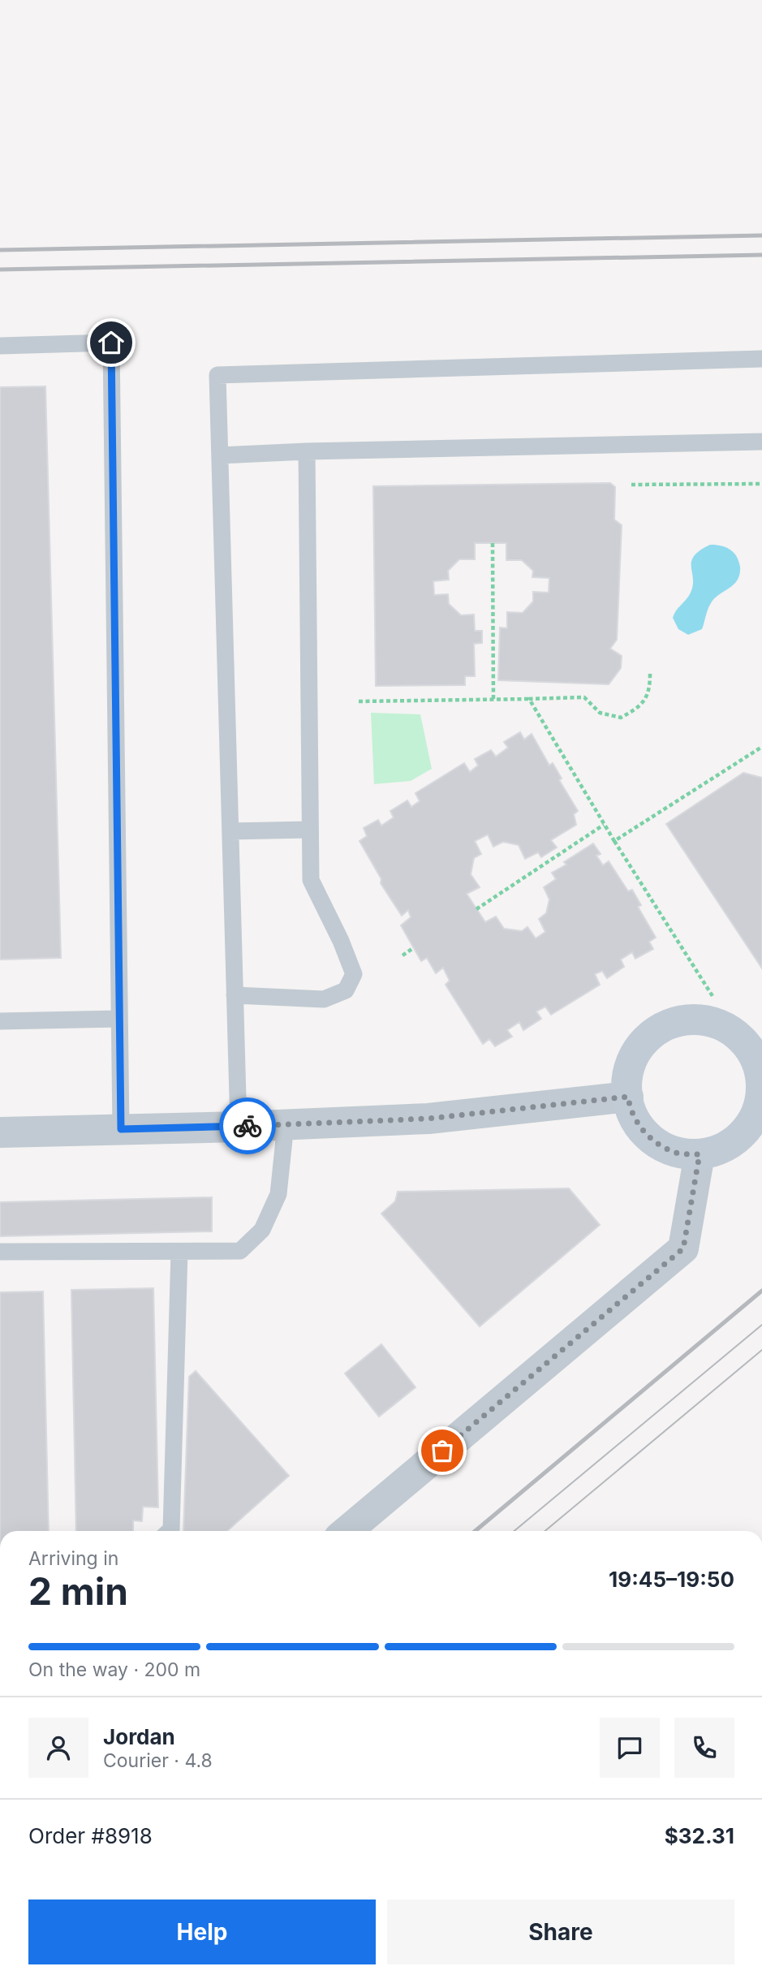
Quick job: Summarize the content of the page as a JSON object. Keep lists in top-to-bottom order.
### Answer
{
  "page": {
    "heading": ["2 min", "Arriving in", "19:45–19:50"],
    "panel": [
      "Jordan",
      "Courier · 4.8",
      "Order #8918",
      "$32.31"
    ],
    "bar": "On the way · 200 m",
    "buttons": ["Help", "Share"]
  }
}
